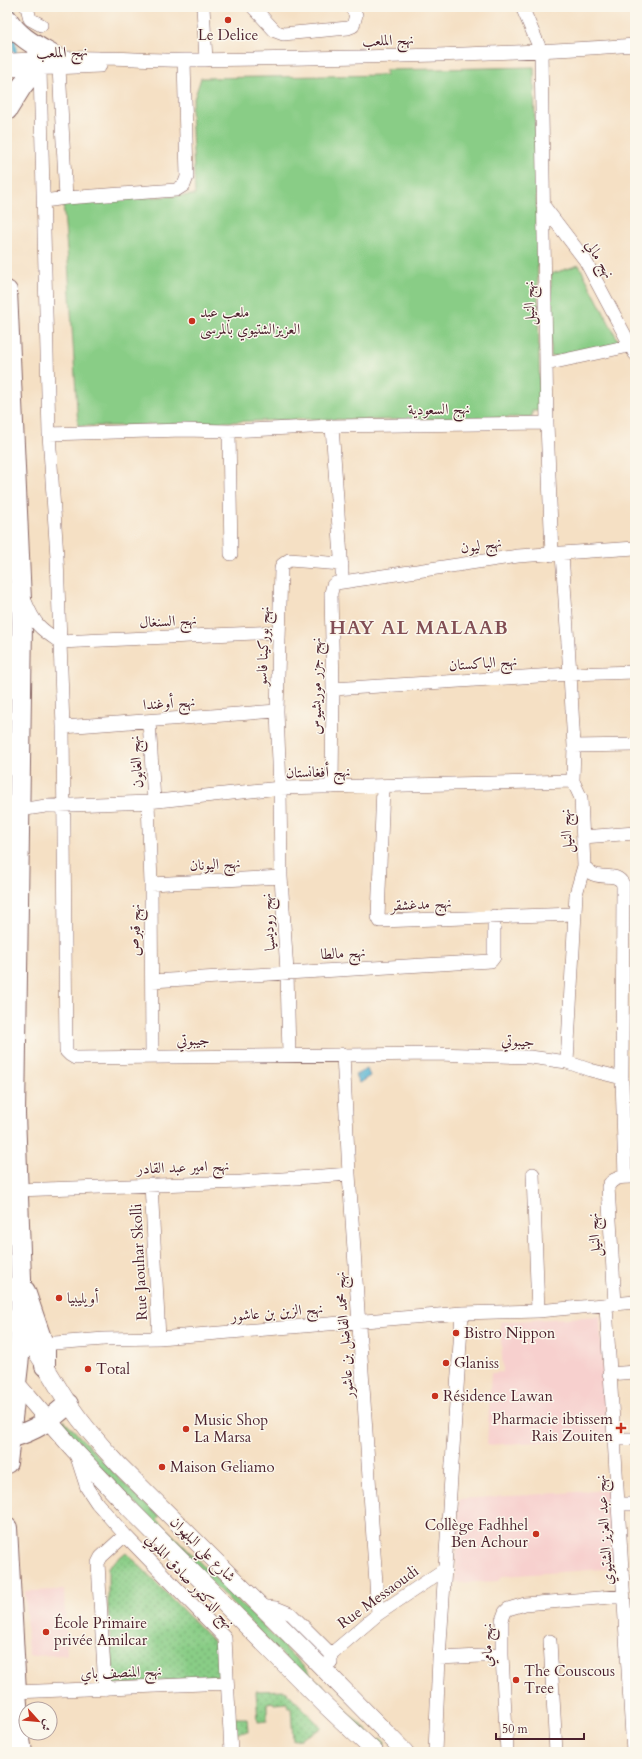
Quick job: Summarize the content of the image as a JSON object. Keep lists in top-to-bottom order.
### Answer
{
  "streets": {
    "main road": ["شارع علي البلهوان"],
    "street": [
      "نهج الملعب",
      "نهج مالي",
      "نهج النيل",
      "نهج السعودية",
      "نهج ليون",
      "نهج السنغال",
      "نهج بوركينا فاسو",
      "نهج الباكستان",
      "نهج جزر موريشيوس",
      "نهج أوغندا",
      "نهج الغابون",
      "نهج أفغانستان",
      "نهج اليونان",
      "نهج مدغشقر",
      "نهج روديسيا",
      "نهج قبرص",
      "نهج مالطا",
      "جيبوتي",
      "نهج امير عبد القادر",
      "Rue Jaouhar Skolli",
      "نهج الزين بن عاشور",
      "نهج محمد الفاضل بن عاشور",
      "نهج عبد العزيز الشتيوي",
      "نهج الدكتور صادق الملولي",
      "Rue Messaoudi",
      "نهج مامي",
      "نهج المنصف باي"
    ]
  },
  "crossings": [
    ["نهج الملعب", "نهج النيل"],
    ["نهج مالي", "نهج النيل"],
    ["نهج النيل", "نهج السعودية"],
    ["نهج النيل", "نهج ليون"],
    ["نهج النيل", "نهج الباكستان"],
    ["نهج النيل", "نهج أفغانستان"],
    ["نهج النيل", "جيبوتي"],
    ["نهج النيل", "نهج الزين بن عاشور"],
    ["نهج النيل", "نهج عبد العزيز الشتيوي"],
    ["نهج السعودية", "نهج جزر موريشيوس"],
    ["نهج ليون", "نهج جزر موريشيوس"],
    ["نهج السنغال", "نهج بوركينا فاسو"],
    ["نهج بوركينا فاسو", "نهج جزر موريشيوس"],
    ["نهج بوركينا فاسو", "نهج أوغندا"],
    ["نهج بوركينا فاسو", "نهج أفغانستان"],
    ["نهج بوركينا فاسو", "نهج روديسيا"],
    ["نهج الباكستان", "نهج جزر موريشيوس"],
    ["نهج جزر موريشيوس", "نهج أفغانستان"],
    ["نهج أوغندا", "نهج الغابون"],
    ["نهج الغابون", "نهج أفغانستان"],
    ["نهج الغابون", "نهج قبرص"],
    ["نهج أفغانستان", "نهج مدغشقر"],
    ["نهج أفغانستان", "نهج روديسيا"],
    ["نهج أفغانستان", "نهج قبرص"],
    ["نهج أفغانستان", "جيبوتي"],
    ["نهج اليونان", "نهج روديسيا"],
    ["نهج اليونان", "نهج قبرص"],
    ["نهج مدغشقر", "نهج مالطا"],
    ["نهج روديسيا", "نهج مالطا"],
    ["نهج روديسيا", "جيبوتي"],
    ["نهج قبرص", "نهج مالطا"],
    ["نهج قبرص", "جيبوتي"],
    ["جيبوتي", "نهج محمد الفاضل بن عاشور"],
    ["نهج امير عبد القادر", "Rue Jaouhar Skolli"],
    ["نهج امير عبد القادر", "نهج محمد الفاضل بن عاشور"],
    ["Rue Jaouhar Skolli", "نهج الزين بن عاشور"],
    ["نهج الزين بن عاشور", "نهج محمد الفاضل بن عاشور"],
    ["نهج الزين بن عاشور", "نهج عبد العزيز الشتيوي"],
    ["نهج محمد الفاضل بن عاشور", "Rue Messaoudi"],
    ["نهج عبد العزيز الشتيوي", "نهج مامي"],
    ["شارع علي البلهوان", "نهج الدكتور صادق الملولي"],
    ["نهج الدكتور صادق الملولي", "نهج المنصف باي"]
  ],
  "districts": ["HAY AL MALAAB"],
  "places": {
    "other": [
      "Le Delice",
      "ملعب عبد العزيزالشتيوي بالمرسى",
      "أويليبيا",
      "Bistro Nippon",
      "Glaniss",
      "Total",
      "Résidence Lawan",
      "Music Shop La Marsa",
      "Maison Geliamo",
      "Collège Fadhhel Ben Achour",
      "École Primaire privée Amilcar",
      "The Couscous Tree"
    ],
    "health": ["Pharmacie ibtissem Rais Zouiten"]
  },
  "scale_bar": "50 m",
  "north": "bottom right"
}
